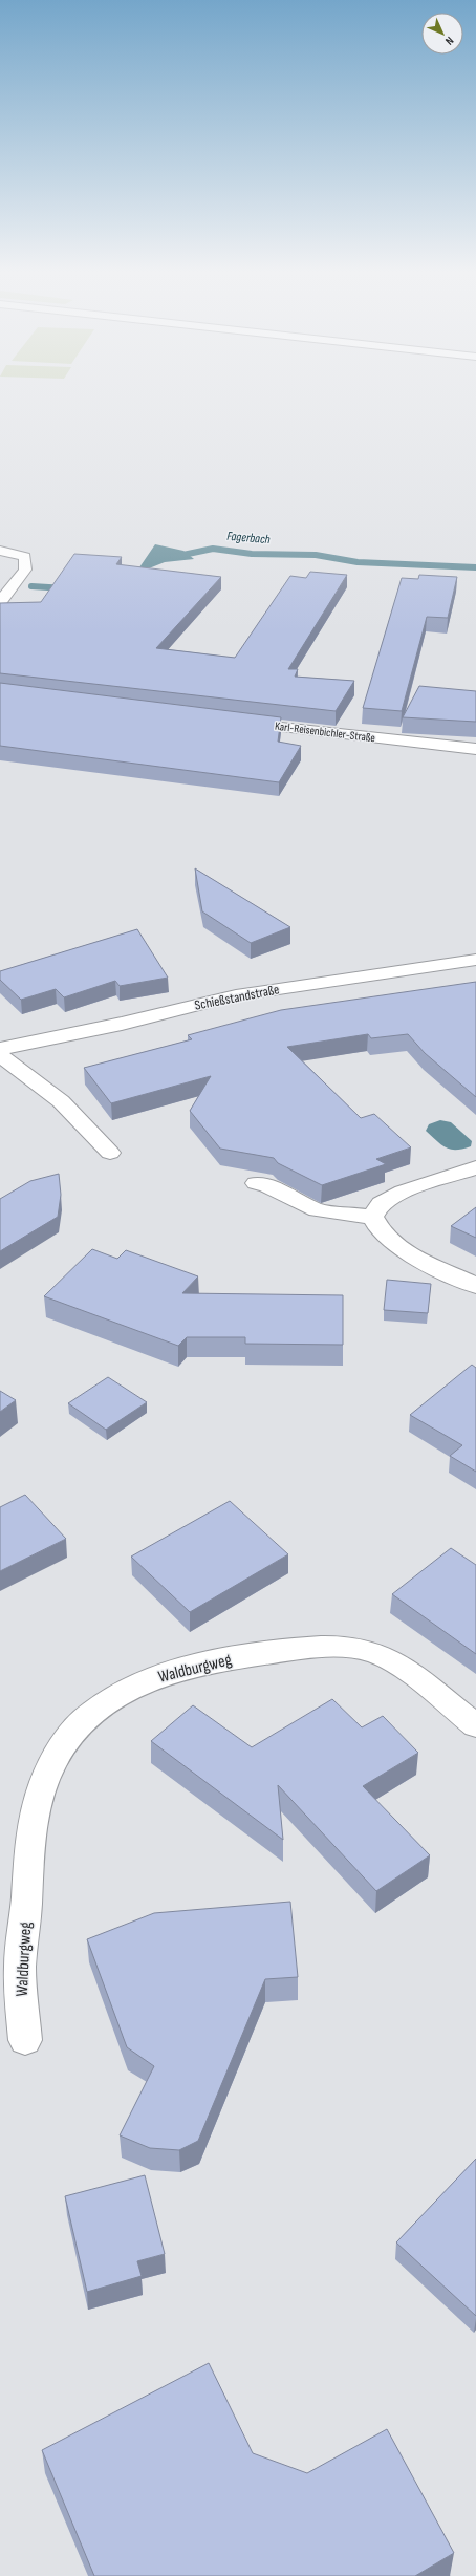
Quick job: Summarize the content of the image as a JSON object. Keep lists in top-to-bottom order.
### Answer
{
  "streets": {
    "street": ["Karl-Reisenbichler-Straße", "Schießstandstraße", "Waldburgweg"]
  },
  "water": ["Fagerbach"],
  "north": "bottom right"
}
